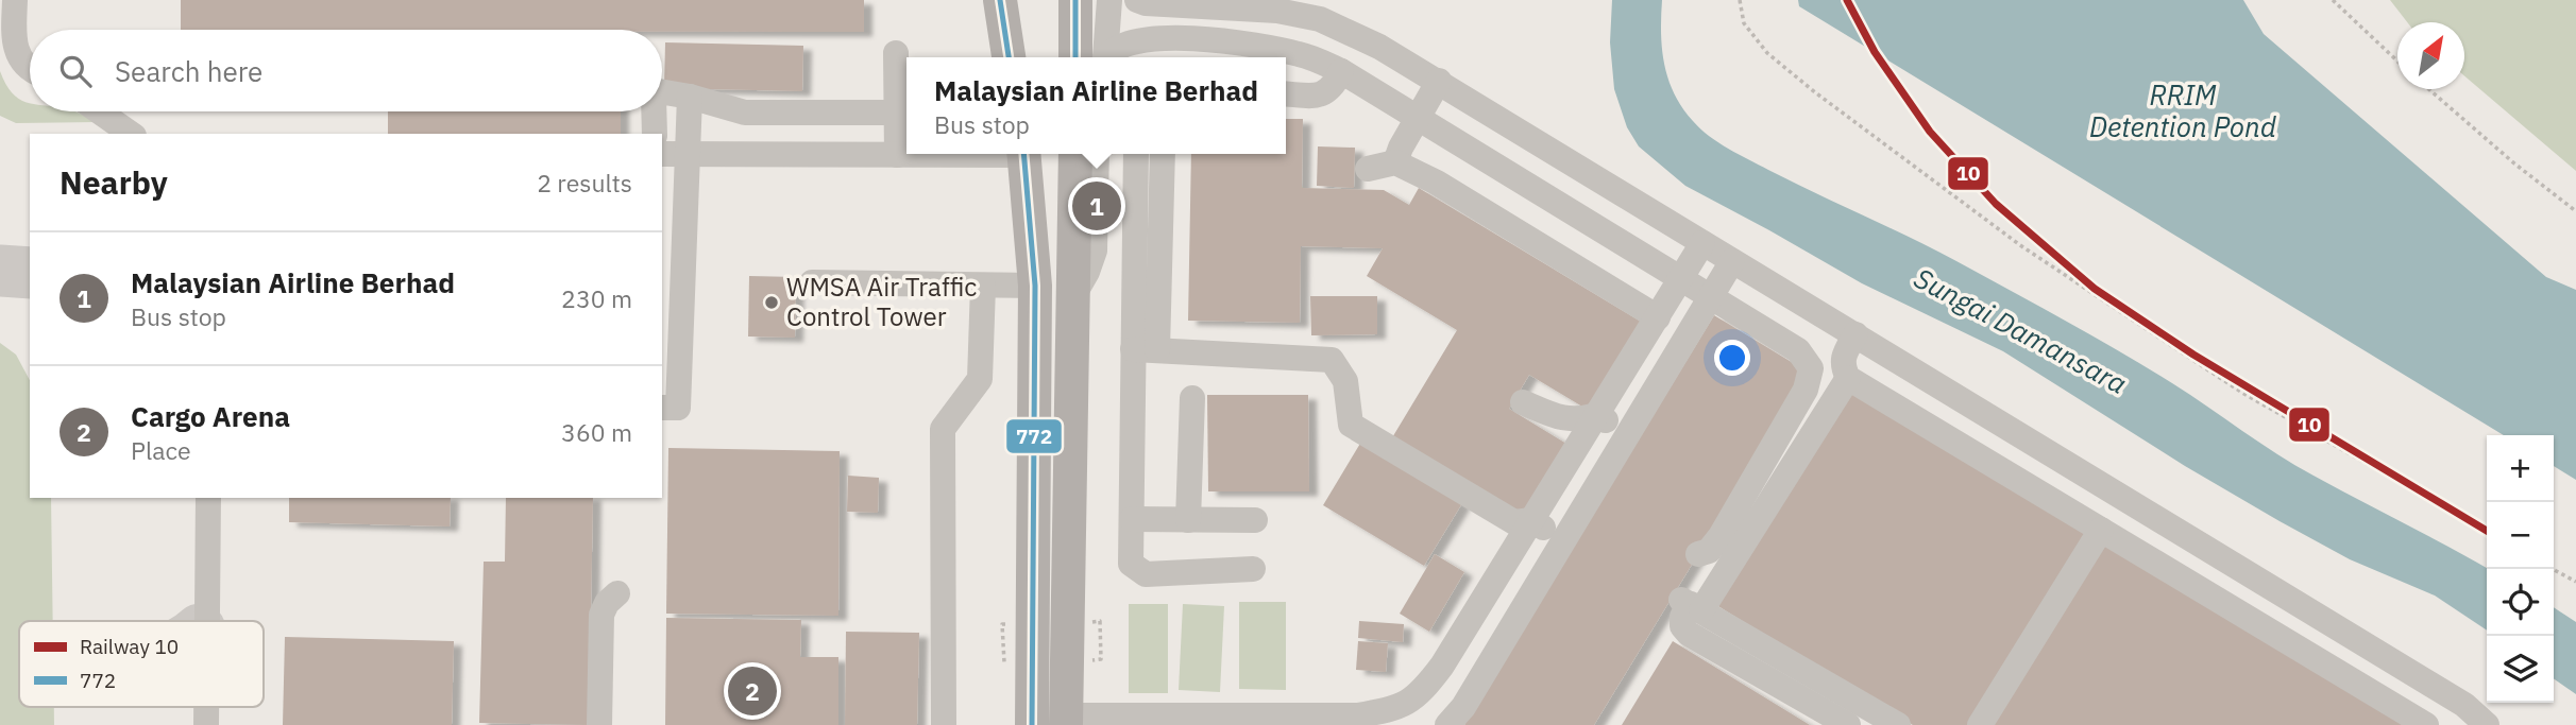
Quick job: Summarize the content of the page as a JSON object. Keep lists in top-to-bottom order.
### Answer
{
  "water": ["RRIM Detention Pond", "Sungai Damansara"],
  "places": ["WMSA Air Traffic Control Tower"],
  "lines": ["rail line 10", "transit line 772"],
  "legend": ["Railway 10", "772"],
  "north": "top right",
  "page": {
    "search": "Search here",
    "popup": ["Malaysian Airline Berhad", "Bus stop"],
    "heading": ["Nearby", "2 results"],
    "pins": ["1", "2"],
    "list": [
      {
        "mark": "1",
        "name": "Malaysian Airline Berhad",
        "note": "Bus stop",
        "value": "230 m"
      },
      {
        "mark": "2",
        "name": "Cargo Arena",
        "note": "Place",
        "value": "360 m"
      }
    ],
    "map_buttons": ["+", "−"]
  }
}
